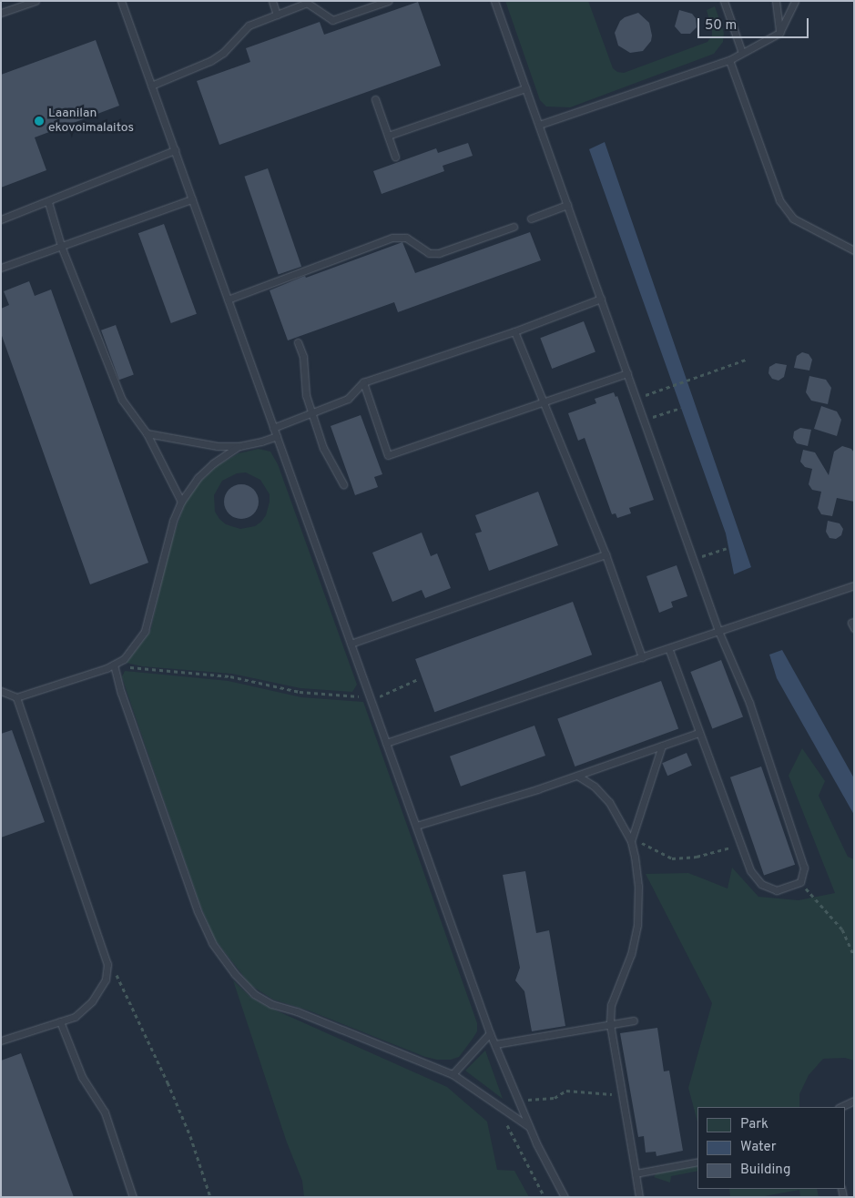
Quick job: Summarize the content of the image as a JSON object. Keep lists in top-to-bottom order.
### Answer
{
  "places": ["Laanilan ekovoimalaitos"],
  "legend": ["Park", "Water", "Building"],
  "scale_bar": "50 m"
}
